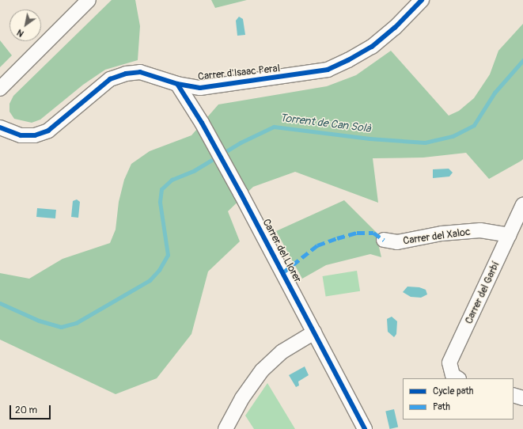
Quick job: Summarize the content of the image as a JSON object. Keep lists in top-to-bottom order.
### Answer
{
  "streets": {
    "street": [
      "Carrer d'Isaac Peral",
      "Carrer del Xaloc",
      "Carrer del Llorer",
      "Carrer del Garbí"
    ]
  },
  "crossings": [
    ["Carrer d'Isaac Peral", "Carrer del Llorer"],
    ["Carrer del Xaloc", "Carrer del Garbí"]
  ],
  "water": ["Torrent de Can Solà"],
  "legend": ["Cycle path", "Path"],
  "scale_bar": "20 m",
  "north": "bottom left"
}
